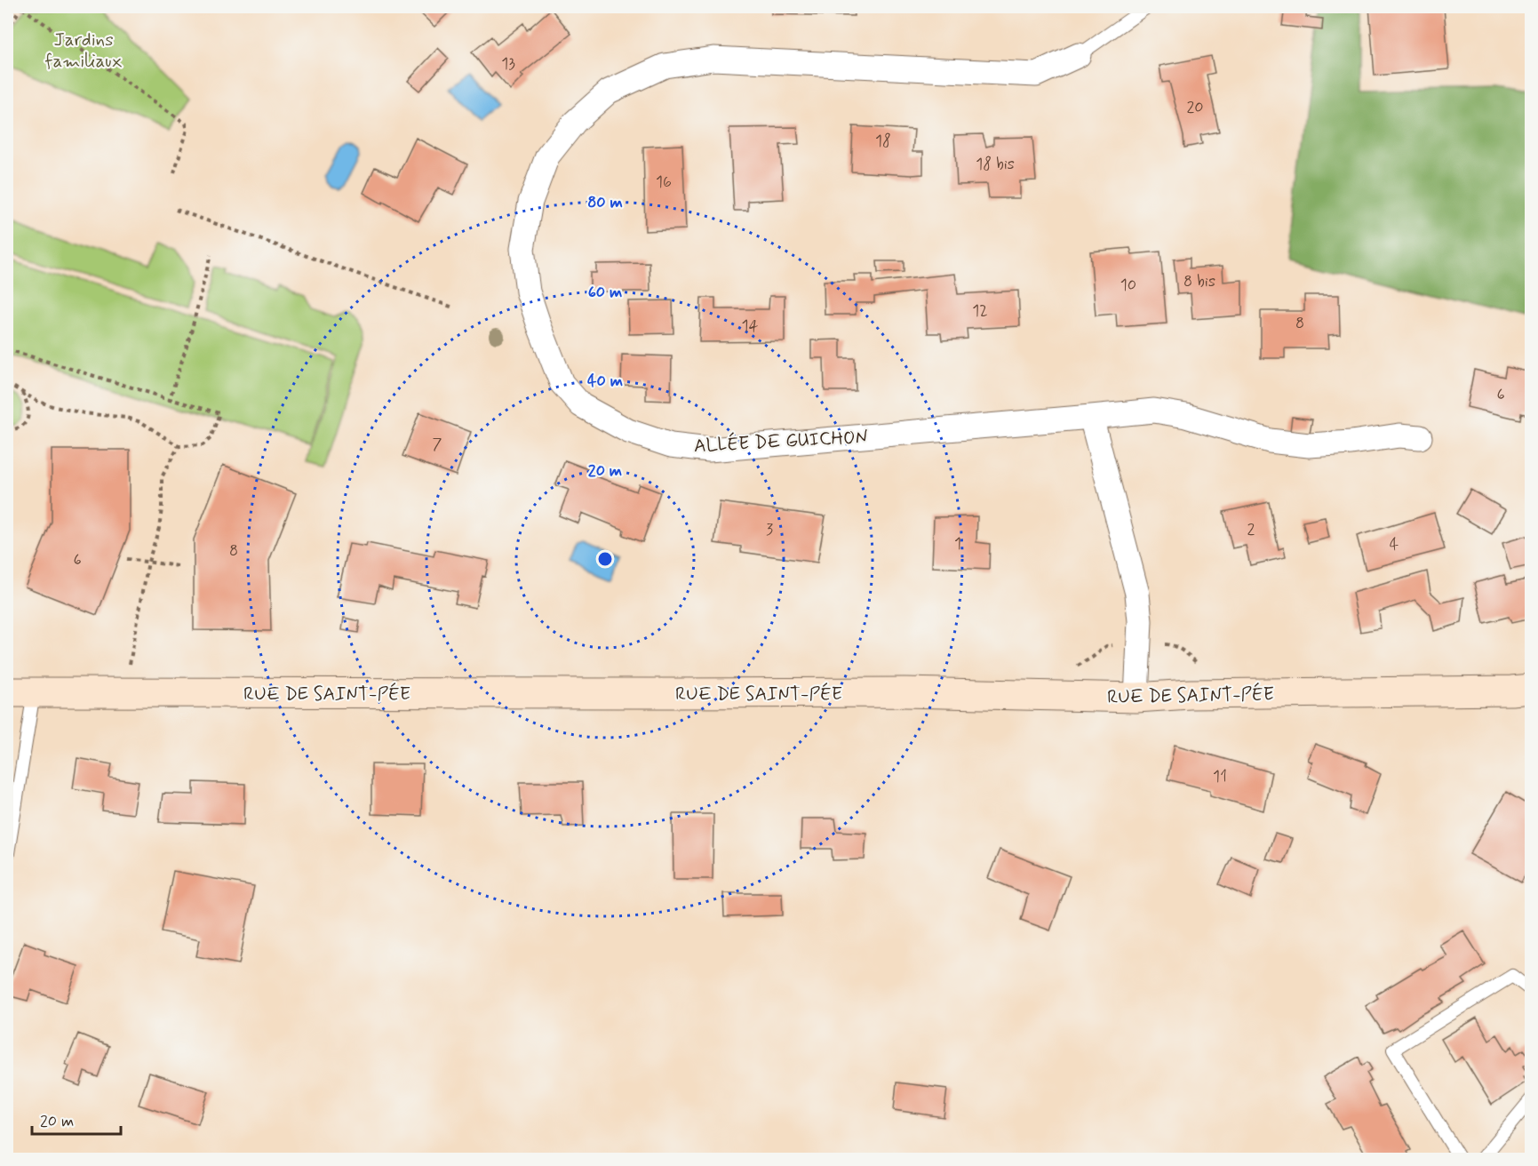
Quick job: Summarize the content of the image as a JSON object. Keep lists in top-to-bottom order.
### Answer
{
  "streets": {
    "main road": ["RUE DE SAINT-PÉE"],
    "street": ["ALLÉE DE GUICHON"]
  },
  "parks": ["Jardins familiaux"],
  "house_numbers": [
    "13",
    "20",
    "18",
    "18 bis",
    "16",
    "8 bis",
    "10",
    "12",
    "8",
    "14",
    "6",
    "7",
    "3",
    "2",
    "1",
    "4",
    "8",
    "6",
    "11"
  ],
  "scale_bar": "20 m",
  "rings": [
    "80 m",
    "60 m",
    "40 m",
    "20 m"
  ]
}
